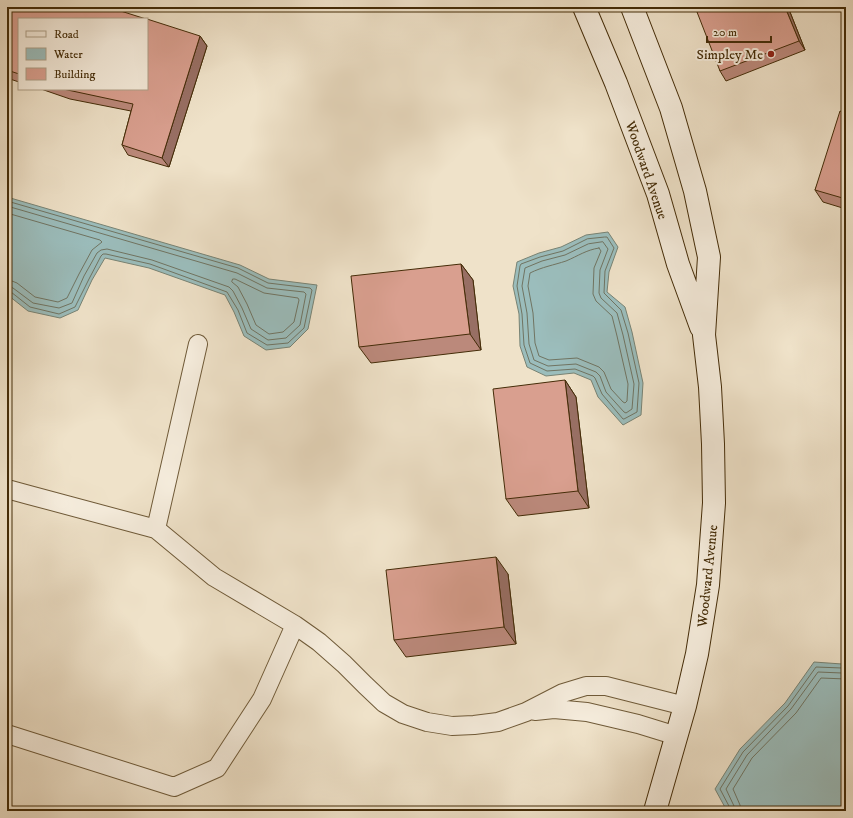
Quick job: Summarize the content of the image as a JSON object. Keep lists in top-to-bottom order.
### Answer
{
  "streets": {
    "main road": ["Woodward Avenue"]
  },
  "places": ["Simpley Me"],
  "legend": ["Road", "Water", "Building"],
  "scale_bar": "20 m"
}
